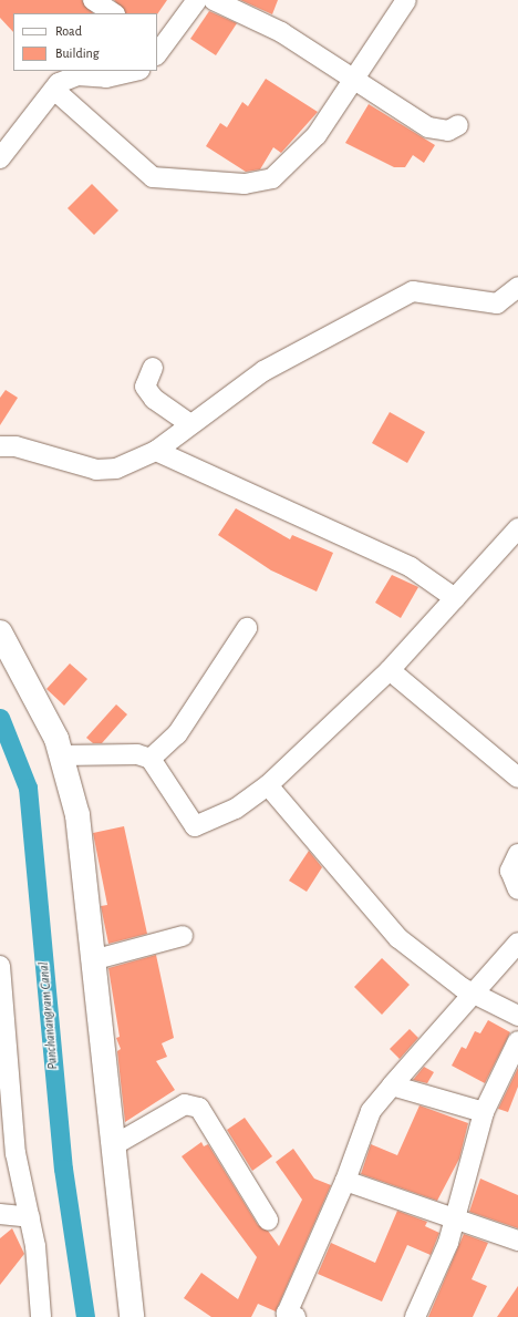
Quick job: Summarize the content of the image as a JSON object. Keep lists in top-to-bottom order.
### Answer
{
  "water": ["Panchanangram Canal"],
  "legend": ["Road", "Building"]
}
